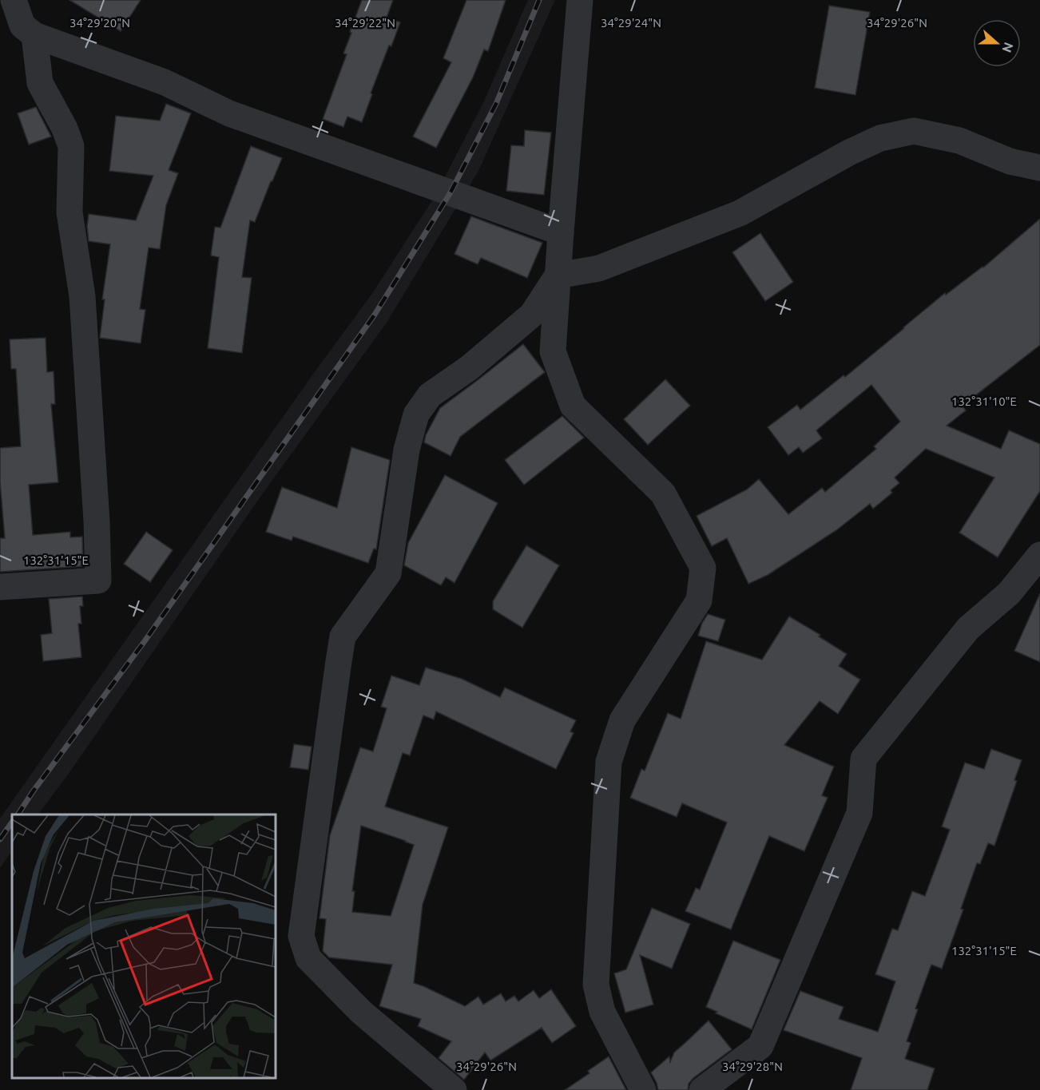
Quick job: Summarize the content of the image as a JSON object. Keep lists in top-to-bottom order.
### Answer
{
  "north": "right",
  "coordinates": [
    "34°29'20\"N",
    "34°29'22\"N",
    "34°29'24\"N",
    "34°29'26\"N",
    "132°31'10\"E",
    "132°31'15\"E",
    "34°29'28\"N"
  ]
}
